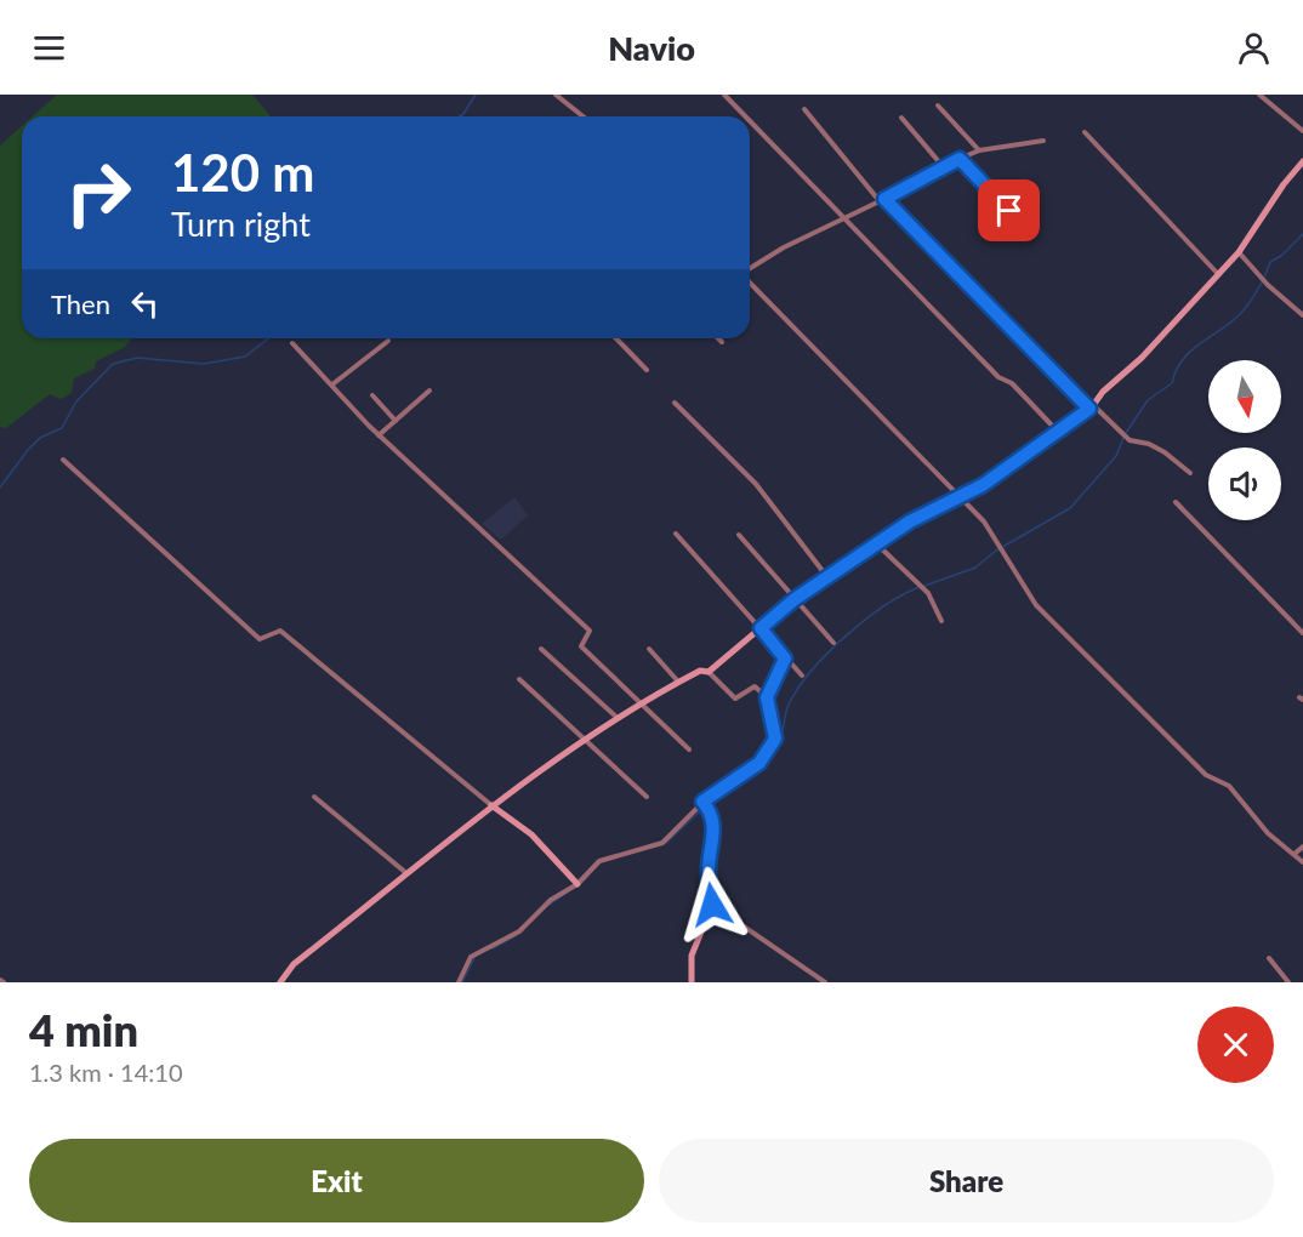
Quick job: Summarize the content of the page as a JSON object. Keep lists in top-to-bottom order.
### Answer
{
  "north": "bottom",
  "page": {
    "header": "Navio",
    "turn": ["120 m", "Turn right"],
    "then": "Then",
    "heading": ["4 min", "1.3 km · 14:10"],
    "buttons": ["Exit", "Share"]
  }
}
